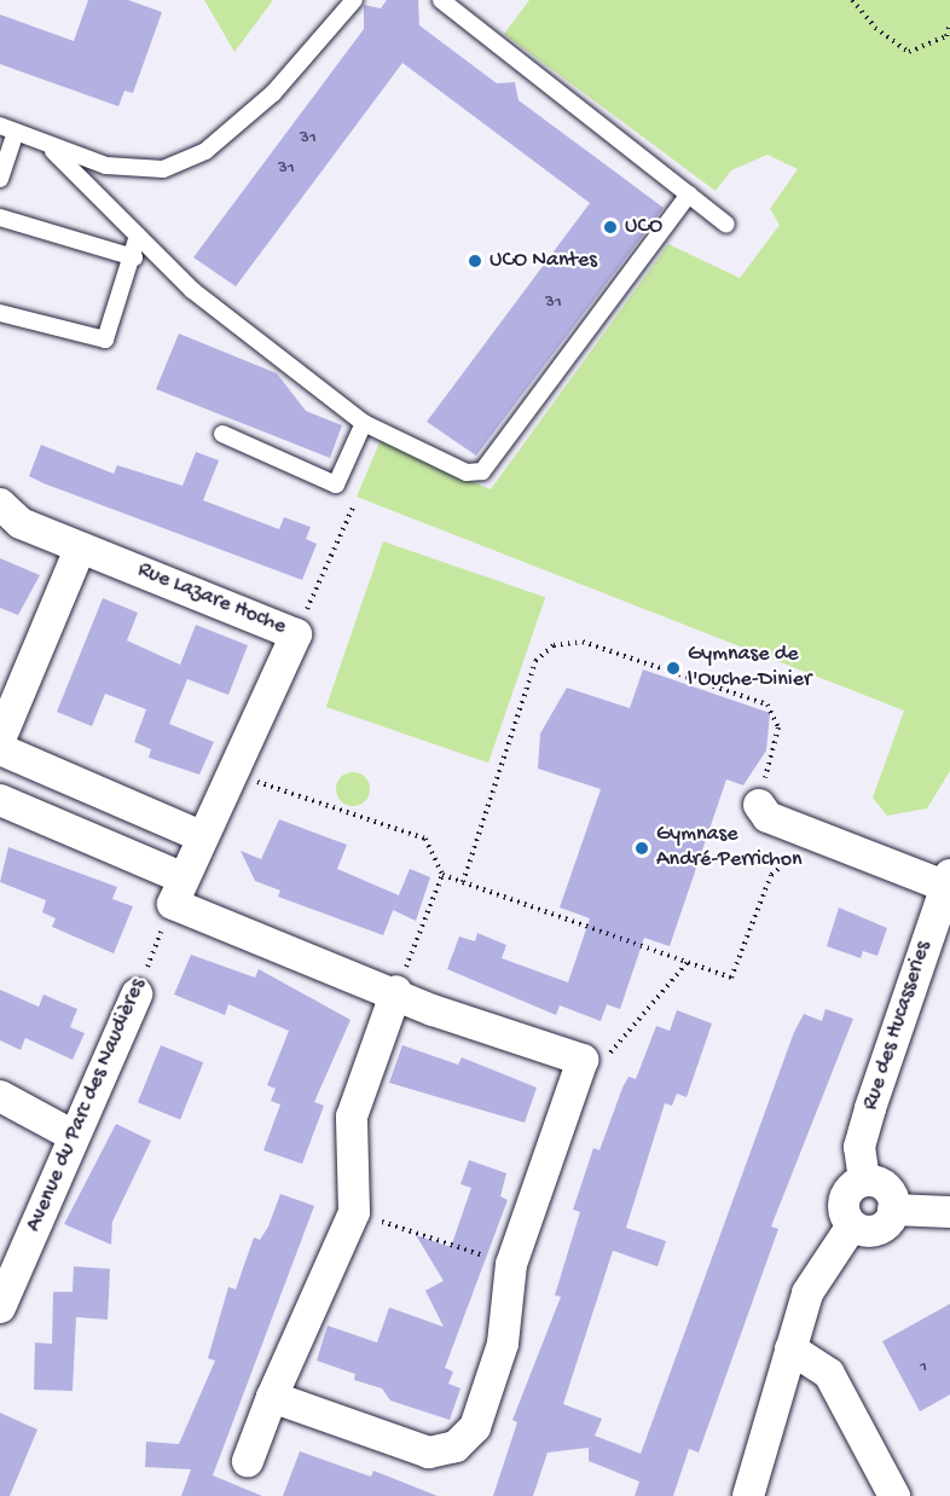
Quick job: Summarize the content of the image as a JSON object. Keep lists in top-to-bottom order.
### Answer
{
  "streets": {
    "street": ["Rue Lazare Hoche", "Rue des Hucasseries", "Avenue du Parc des Naudières"]
  },
  "crossings": [
    ["Rue Lazare Hoche", "Avenue du Parc des Naudières"]
  ],
  "places": [
    "UCO",
    "UCO Nantes",
    "Gymnase de l'Ouche-Dinier",
    "Gymnase André-Perrichon"
  ],
  "house_numbers": [
    "31",
    "31",
    "31",
    "1"
  ]
}
